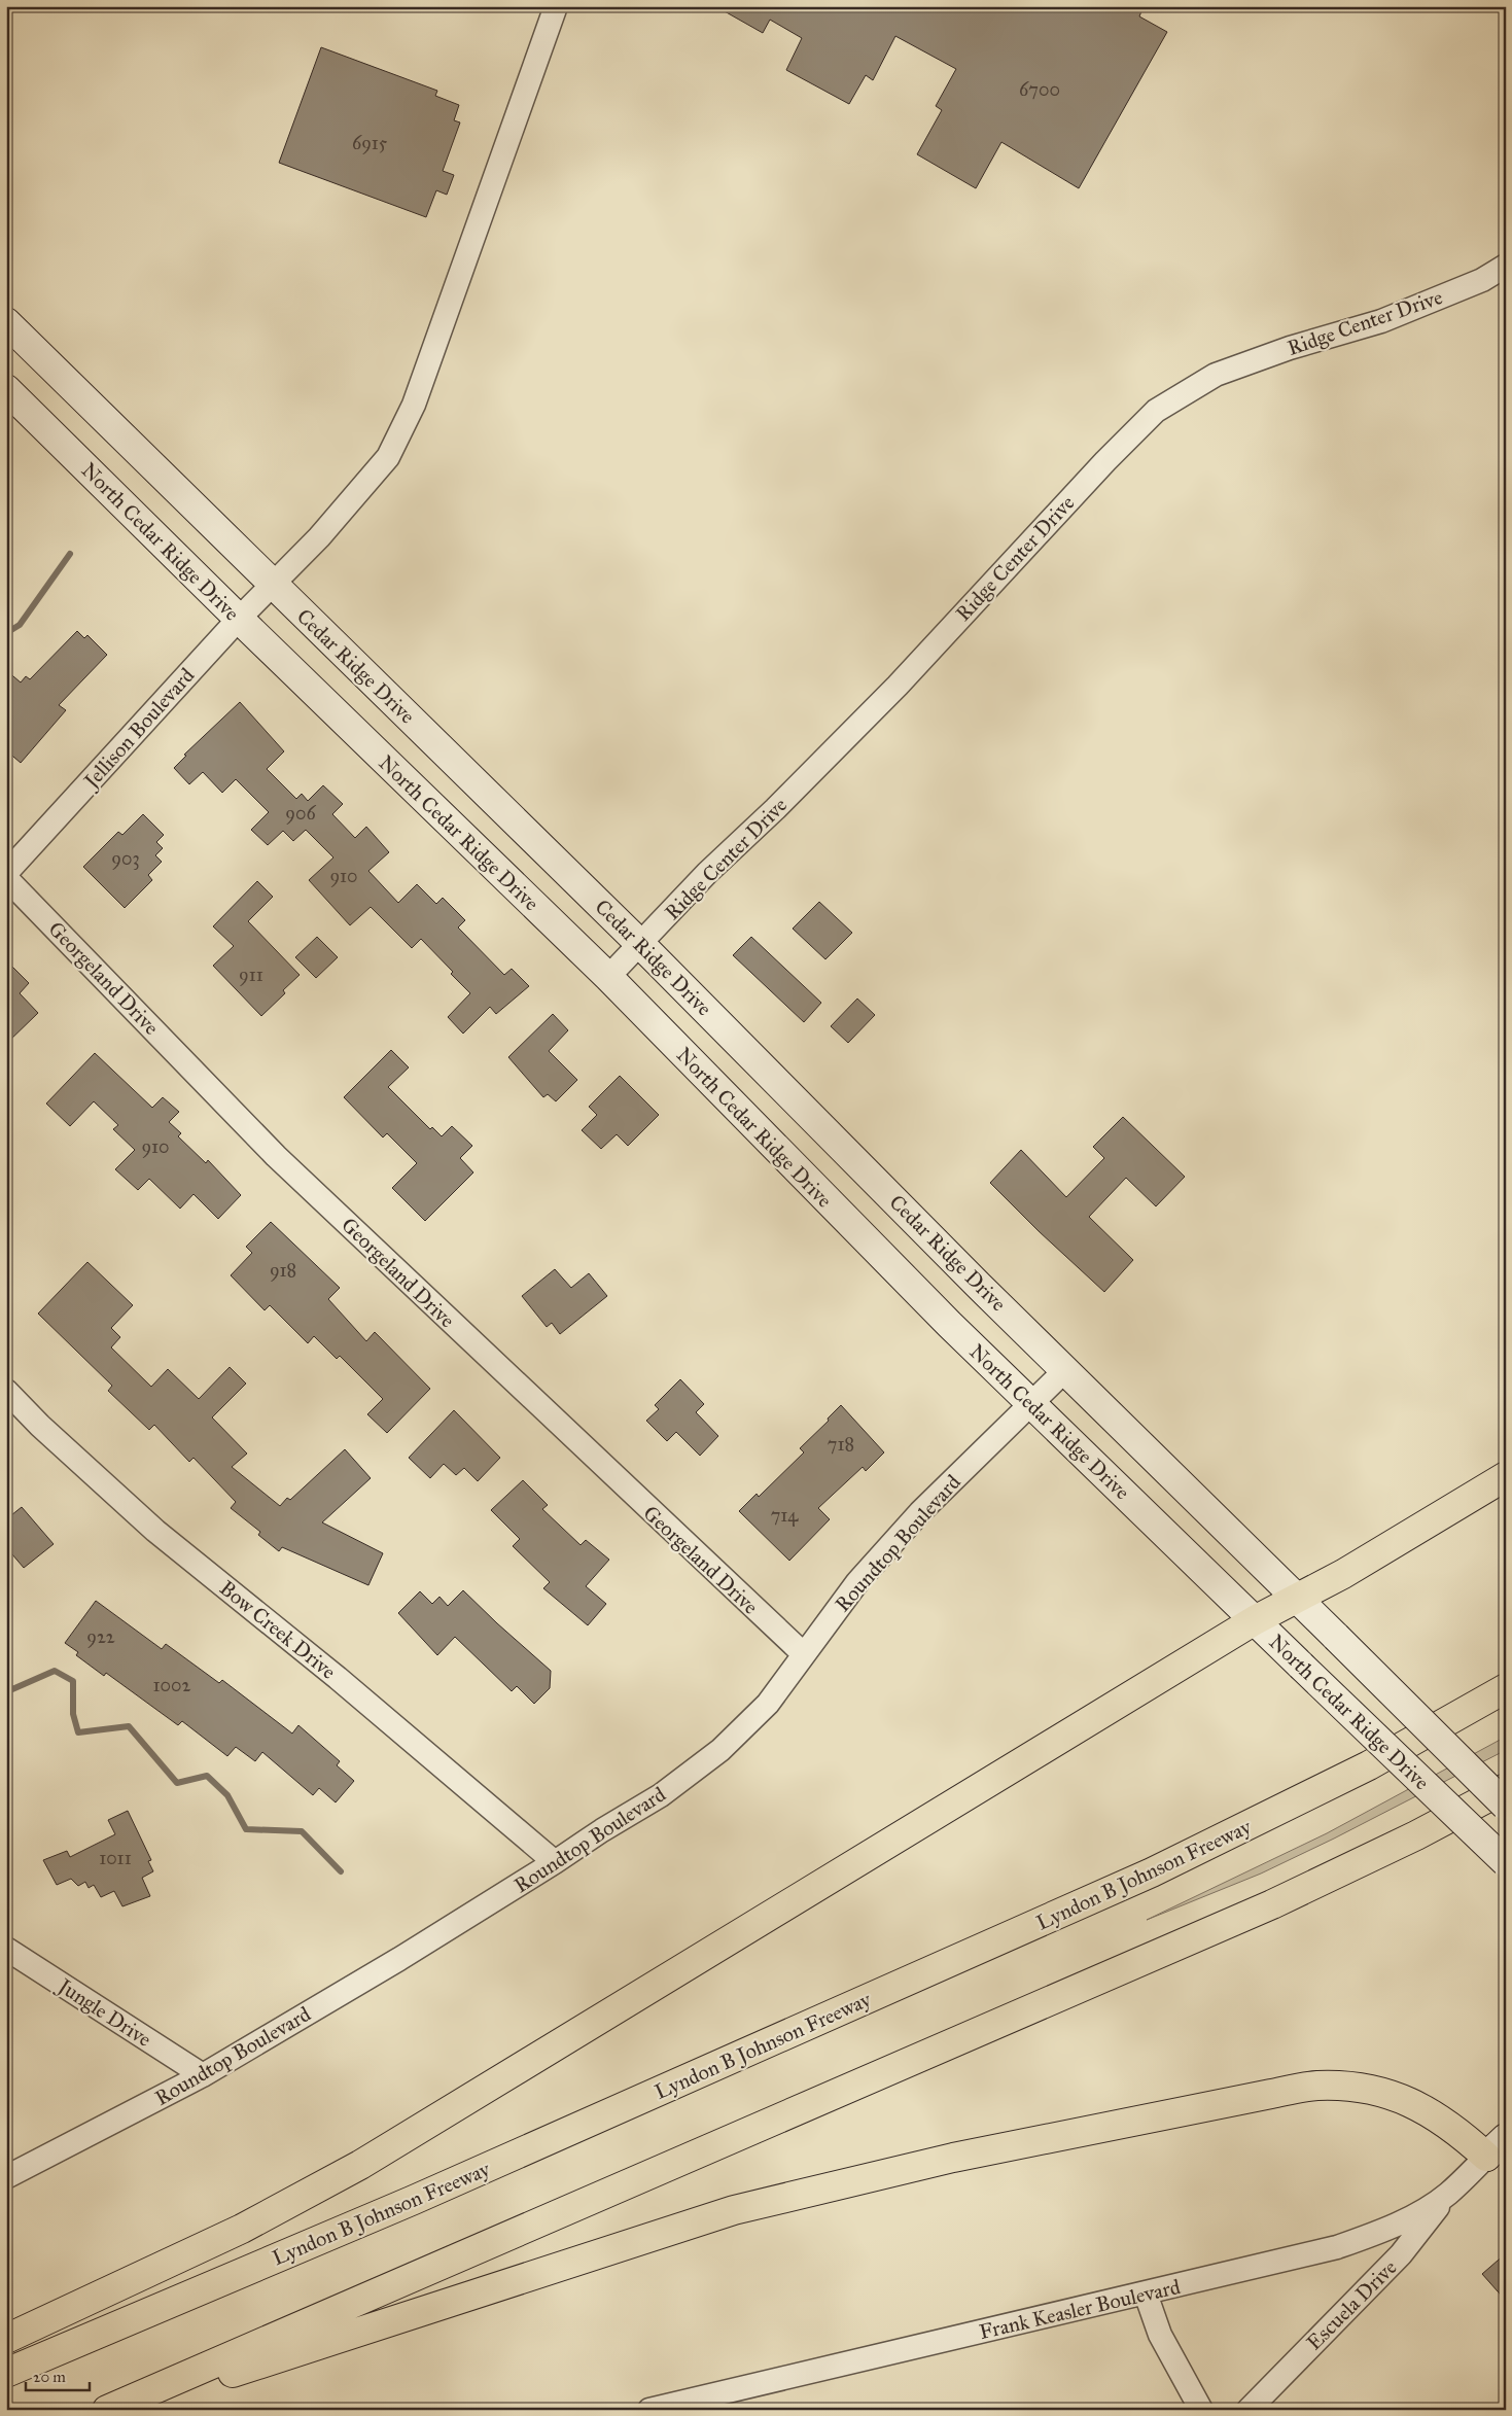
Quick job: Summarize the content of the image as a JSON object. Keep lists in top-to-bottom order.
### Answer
{
  "streets": {
    "highway": ["Lyndon B Johnson Freeway"],
    "main road": ["North Cedar Ridge Drive", "Cedar Ridge Drive"],
    "street": [
      "Ridge Center Drive",
      "Jellison Boulevard",
      "Georgeland Drive",
      "Roundtop Boulevard",
      "Bow Creek Drive",
      "Jungle Drive",
      "Escuela Drive",
      "Frank Keasler Boulevard"
    ]
  },
  "crossings": [
    ["Ridge Center Drive", "North Cedar Ridge Drive"],
    ["Ridge Center Drive", "Cedar Ridge Drive"],
    ["North Cedar Ridge Drive", "Cedar Ridge Drive"],
    ["North Cedar Ridge Drive", "Jellison Boulevard"],
    ["North Cedar Ridge Drive", "Roundtop Boulevard"],
    ["Cedar Ridge Drive", "Jellison Boulevard"],
    ["Cedar Ridge Drive", "Roundtop Boulevard"],
    ["Georgeland Drive", "Roundtop Boulevard"],
    ["Roundtop Boulevard", "Bow Creek Drive"],
    ["Roundtop Boulevard", "Jungle Drive"],
    ["Escuela Drive", "Frank Keasler Boulevard"]
  ],
  "house_numbers": [
    "6700",
    "6915",
    "906",
    "903",
    "910",
    "911",
    "910",
    "918",
    "718",
    "714",
    "922",
    "1002",
    "1011"
  ],
  "scale_bar": "20 m"
}
